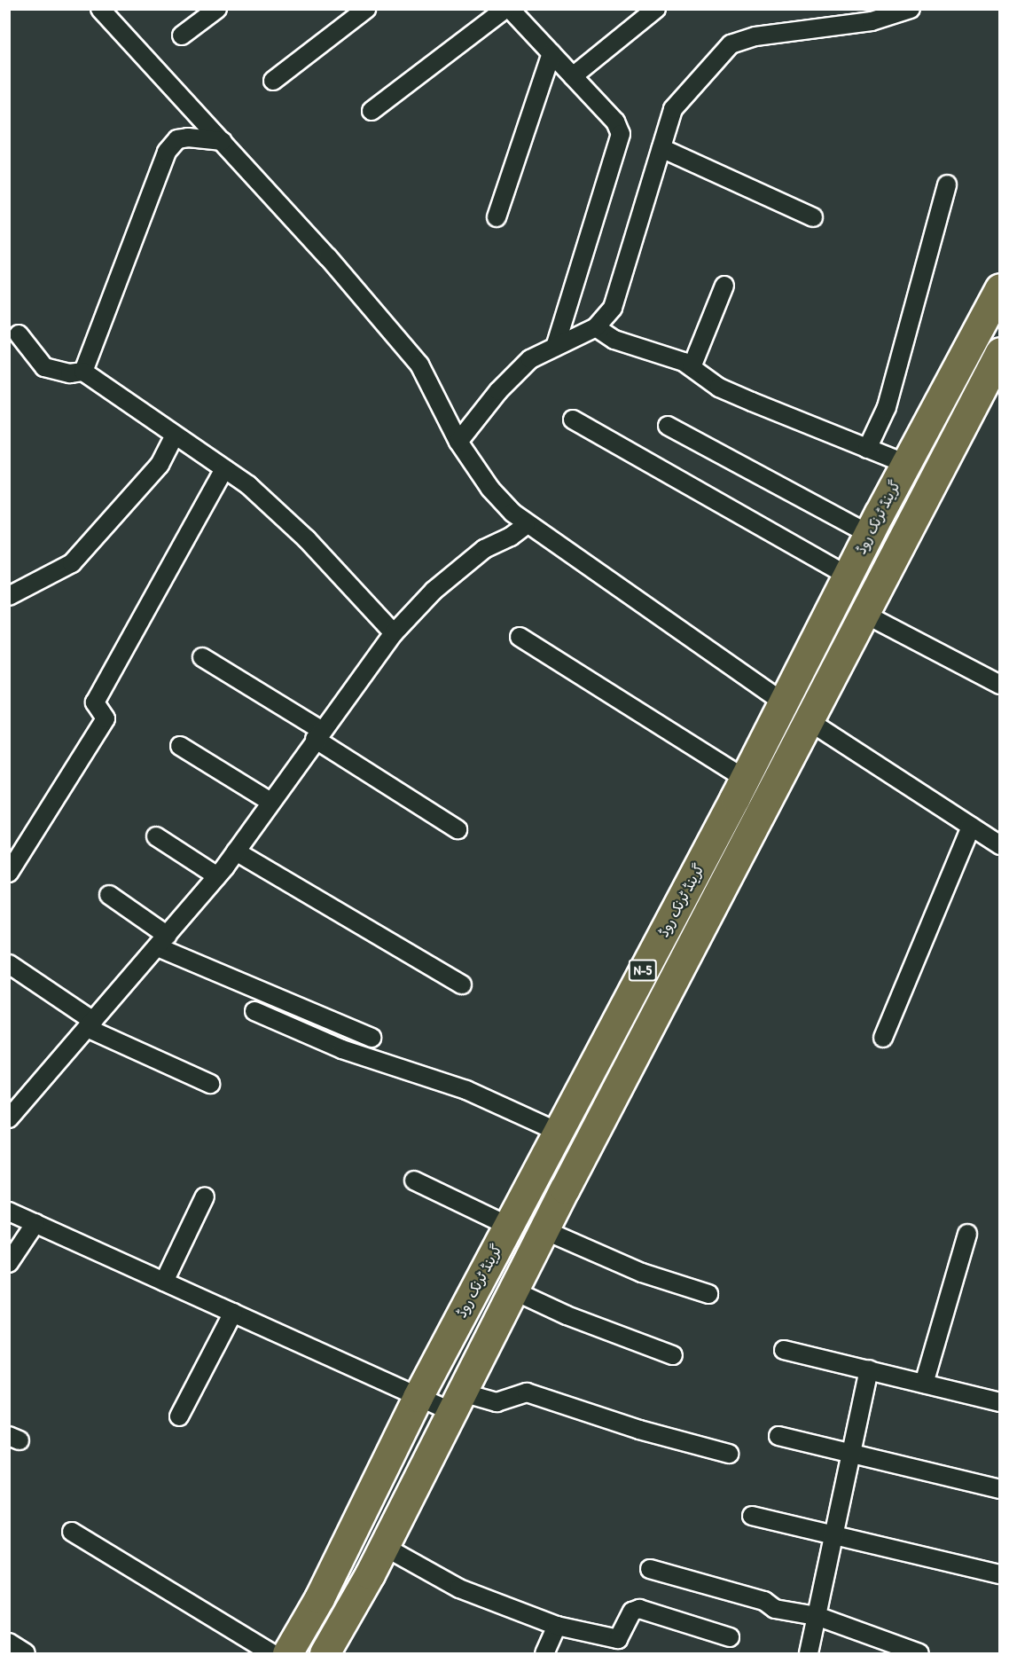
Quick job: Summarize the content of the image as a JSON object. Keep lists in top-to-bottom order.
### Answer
{
  "streets": {
    "highway": ["گرینڈ ٹرنک روڈ", "N-5"]
  }
}
